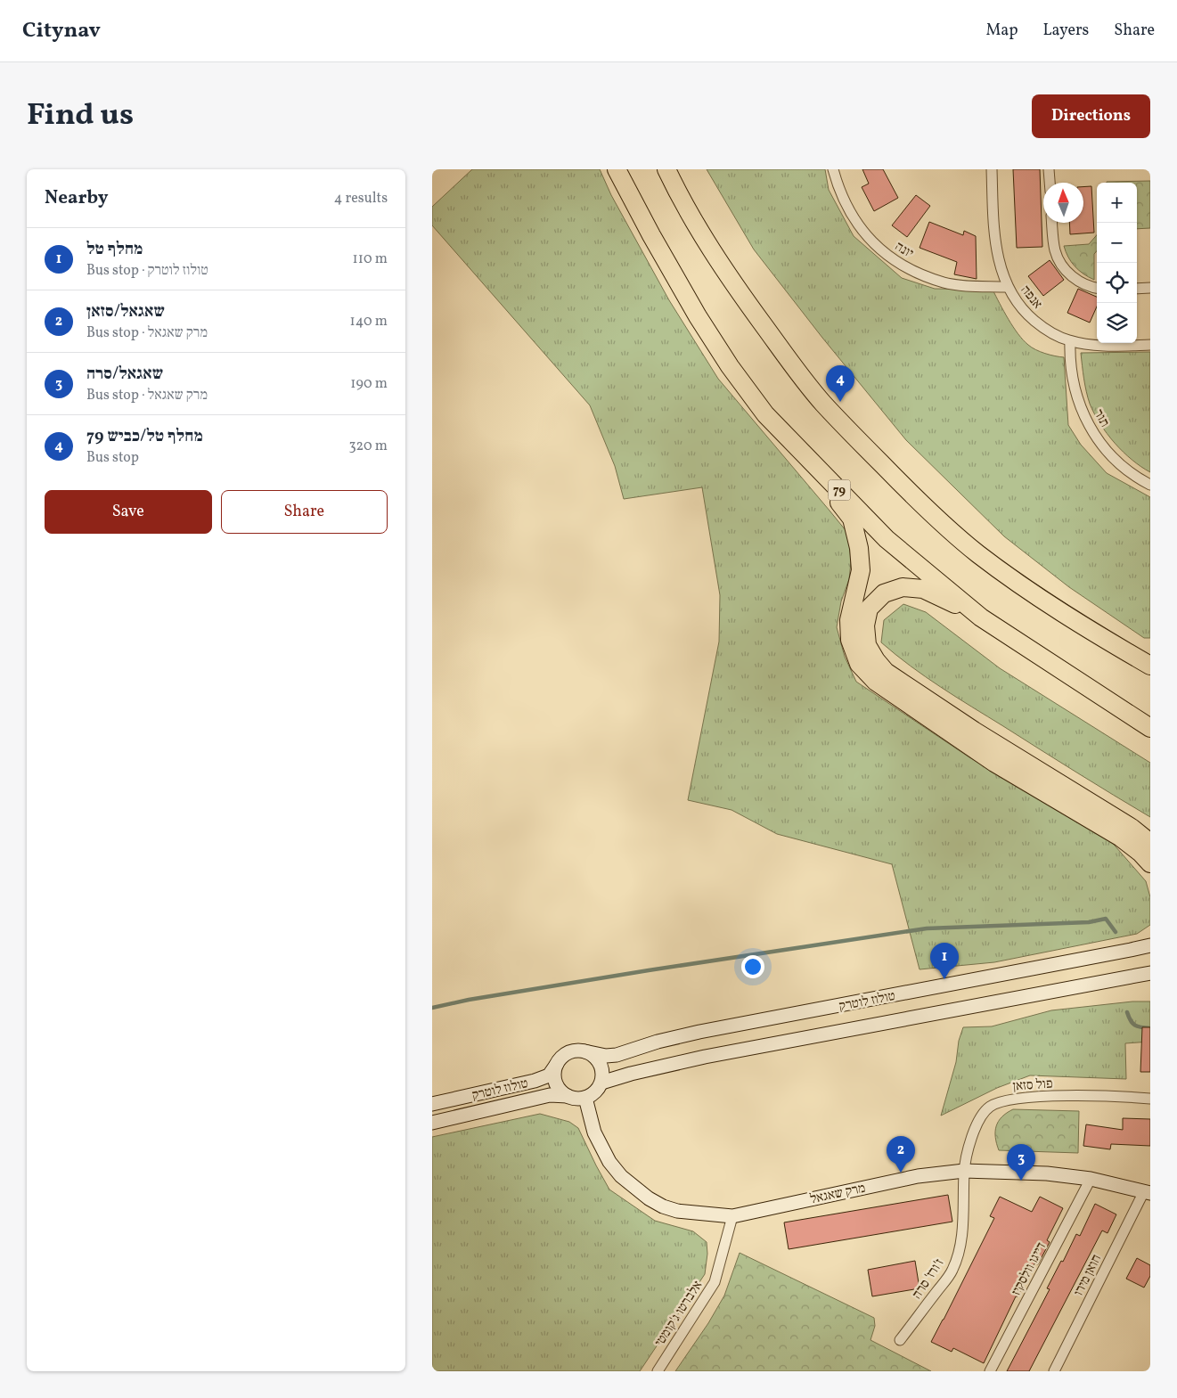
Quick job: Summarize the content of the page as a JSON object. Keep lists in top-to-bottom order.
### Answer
{
  "streets": {
    "highway": ["79"],
    "main road": ["טולוז לוטרק", "מרק שאגאל"],
    "street": [
      "יונה",
      "אנפה",
      "תור",
      "פול סזאן",
      "דייגו וולסקיז",
      "חואן מירו",
      "ז'ורז' סרה",
      "אלברטו ג'קומטי"
    ]
  },
  "crossings": [
    ["יונה", "אנפה"],
    ["אנפה", "תור"],
    ["טולוז לוטרק", "מרק שאגאל"],
    ["פול סזאן", "מרק שאגאל"],
    ["פול סזאן", "ז'ורז' סרה"],
    ["מרק שאגאל", "דייגו וולסקיז"],
    ["מרק שאגאל", "חואן מירו"],
    ["מרק שאגאל", "ז'ורז' סרה"],
    ["מרק שאגאל", "אלברטו ג'קומטי"]
  ],
  "north": "top",
  "page": {
    "header": "Citynav",
    "nav": ["Map", "Layers", "Share"],
    "title": "Find us",
    "buttons": [
      "Directions",
      ["Save", "Share"]
    ],
    "heading": ["Nearby", "4 results"],
    "map_buttons": ["+", "−"],
    "list": [
      {
        "mark": "1",
        "name": "מחלף טל",
        "note": "Bus stop · טולוז לוטרק",
        "value": "110 m"
      },
      {
        "mark": "2",
        "name": "שאגאל/סזאן",
        "note": "Bus stop · מרק שאגאל",
        "value": "140 m"
      },
      {
        "mark": "3",
        "name": "שאגאל/סרה",
        "note": "Bus stop · מרק שאגאל",
        "value": "190 m"
      },
      {
        "mark": "4",
        "name": "מחלף טל/כביש 79",
        "note": "Bus stop",
        "value": "320 m"
      }
    ],
    "pins": [
      "4",
      "1",
      "2",
      "3"
    ]
  }
}
